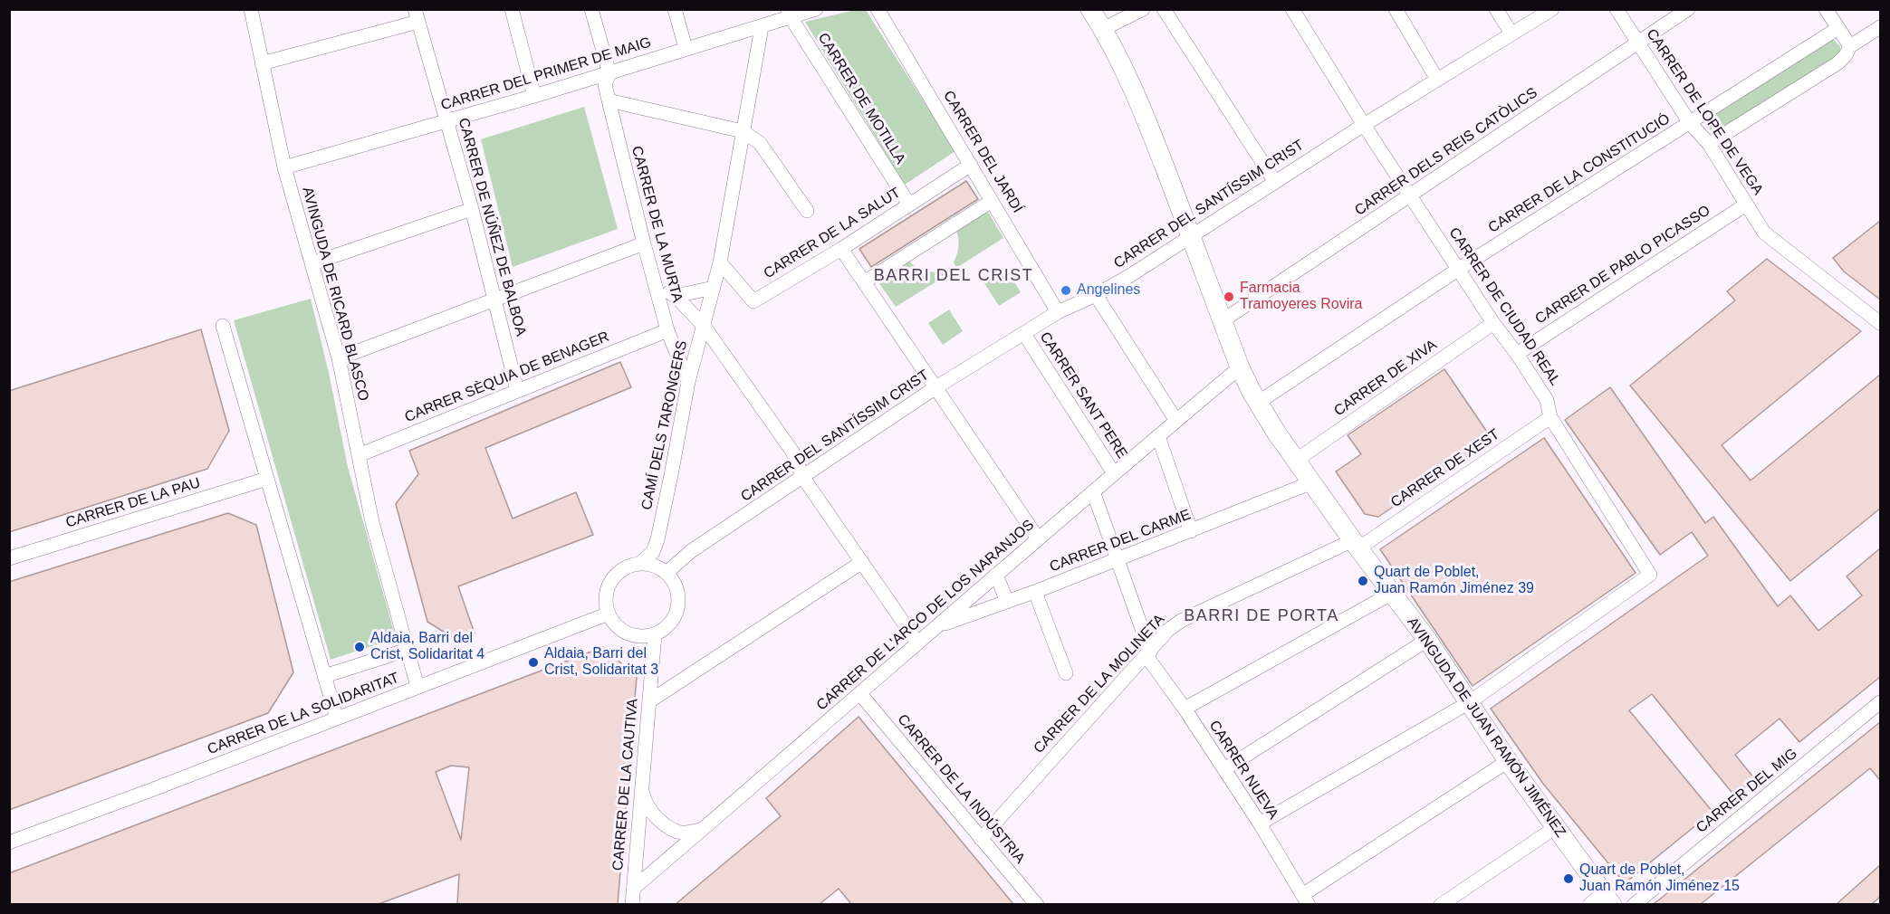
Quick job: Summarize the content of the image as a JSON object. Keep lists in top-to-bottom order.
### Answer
{
  "streets": {
    "street": [
      "CARRER DEL PRIMER DE MAIG",
      "CARRER DE MOTILLA",
      "CARRER DE LOPE DE VEGA",
      "CARRER DEL JARDÍ",
      "CARRER DELS REIS CATÒLICS",
      "CARRER DE LA CONSTITUCIÓ",
      "CARRER DEL SANTÍSSIM CRIST",
      "CARRER DE LA MURTA",
      "CARRER DE NÚÑEZ DE BALBOA",
      "CARRER DE LA SALUT",
      "CARRER DE PABLO PICASSO",
      "AVINGUDA DE RICARD BLASCO",
      "CARRER DE CIUDAD REAL",
      "CARRER SÈQUIA DE BENAGER",
      "CARRER DE XIVA",
      "CARRER SANT PERE",
      "CAMÍ DELS TARONGERS",
      "CARRER DE XEST",
      "CARRER DE LA PAU",
      "CARRER DEL CARME",
      "CARRER DE L'ARCO DE LOS NARANJOS",
      "CARRER DE LA MOLINETA",
      "CARRER DE LA SOLIDARITAT",
      "AVINGUDA DE JUAN RAMÓN JIMÉNEZ",
      "CARRER NUEVA",
      "CARRER DE LA CAUTIVA",
      "CARRER DE LA INDÚSTRIA",
      "CARRER DEL MIG"
    ]
  },
  "crossings": [
    ["CARRER DEL PRIMER DE MAIG", "CARRER DE MOTILLA"],
    ["CARRER DEL PRIMER DE MAIG", "CARRER DE LA MURTA"],
    ["CARRER DEL PRIMER DE MAIG", "CARRER DE NÚÑEZ DE BALBOA"],
    ["CARRER DEL PRIMER DE MAIG", "AVINGUDA DE RICARD BLASCO"],
    ["CARRER DEL PRIMER DE MAIG", "CAMÍ DELS TARONGERS"],
    ["CARRER DE MOTILLA", "CARRER DE LA SALUT"],
    ["CARRER DE LOPE DE VEGA", "CARRER DELS REIS CATÒLICS"],
    ["CARRER DE LOPE DE VEGA", "CARRER DE LA CONSTITUCIÓ"],
    ["CARRER DE LOPE DE VEGA", "CARRER DE PABLO PICASSO"],
    ["CARRER DEL JARDÍ", "CARRER DEL SANTÍSSIM CRIST"],
    ["CARRER DEL JARDÍ", "CARRER DE LA SALUT"],
    ["CARRER DELS REIS CATÒLICS", "CARRER DE CIUDAD REAL"],
    ["CARRER DELS REIS CATÒLICS", "AVINGUDA DE JUAN RAMÓN JIMÉNEZ"],
    ["CARRER DE LA CONSTITUCIÓ", "CARRER DE CIUDAD REAL"],
    ["CARRER DE LA CONSTITUCIÓ", "AVINGUDA DE JUAN RAMÓN JIMÉNEZ"],
    ["CARRER DEL SANTÍSSIM CRIST", "CARRER DE CIUDAD REAL"],
    ["CARRER DEL SANTÍSSIM CRIST", "CARRER SANT PERE"],
    ["CARRER DEL SANTÍSSIM CRIST", "CAMÍ DELS TARONGERS"],
    ["CARRER DEL SANTÍSSIM CRIST", "CARRER DE LA SOLIDARITAT"],
    ["CARRER DEL SANTÍSSIM CRIST", "AVINGUDA DE JUAN RAMÓN JIMÉNEZ"],
    ["CARRER DEL SANTÍSSIM CRIST", "CARRER DE LA CAUTIVA"],
    ["CARRER DE LA MURTA", "CARRER SÈQUIA DE BENAGER"],
    ["CARRER DE LA MURTA", "CAMÍ DELS TARONGERS"],
    ["CARRER DE NÚÑEZ DE BALBOA", "CARRER SÈQUIA DE BENAGER"],
    ["CARRER DE LA SALUT", "CAMÍ DELS TARONGERS"],
    ["CARRER DE PABLO PICASSO", "CARRER DE CIUDAD REAL"],
    ["AVINGUDA DE RICARD BLASCO", "CARRER SÈQUIA DE BENAGER"],
    ["AVINGUDA DE RICARD BLASCO", "CARRER DE LA SOLIDARITAT"],
    ["CARRER DE CIUDAD REAL", "CARRER DE XIVA"],
    ["CARRER DE CIUDAD REAL", "CARRER DE XEST"],
    ["CARRER DE CIUDAD REAL", "AVINGUDA DE JUAN RAMÓN JIMÉNEZ"],
    ["CARRER DE XIVA", "AVINGUDA DE JUAN RAMÓN JIMÉNEZ"],
    ["CARRER SANT PERE", "CARRER DE L'ARCO DE LOS NARANJOS"],
    ["CAMÍ DELS TARONGERS", "CARRER DE LA SOLIDARITAT"],
    ["CAMÍ DELS TARONGERS", "CARRER DE LA CAUTIVA"],
    ["CARRER DE XEST", "CARRER DE LA MOLINETA"],
    ["CARRER DE XEST", "AVINGUDA DE JUAN RAMÓN JIMÉNEZ"],
    ["CARRER DEL CARME", "CARRER DE L'ARCO DE LOS NARANJOS"],
    ["CARRER DEL CARME", "AVINGUDA DE JUAN RAMÓN JIMÉNEZ"],
    ["CARRER DEL CARME", "CARRER NUEVA"],
    ["CARRER DE L'ARCO DE LOS NARANJOS", "AVINGUDA DE JUAN RAMÓN JIMÉNEZ"],
    ["CARRER DE L'ARCO DE LOS NARANJOS", "CARRER NUEVA"],
    ["CARRER DE L'ARCO DE LOS NARANJOS", "CARRER DE LA CAUTIVA"],
    ["CARRER DE L'ARCO DE LOS NARANJOS", "CARRER DE LA INDÚSTRIA"],
    ["CARRER DE LA MOLINETA", "AVINGUDA DE JUAN RAMÓN JIMÉNEZ"],
    ["CARRER DE LA MOLINETA", "CARRER NUEVA"],
    ["CARRER DE LA MOLINETA", "CARRER DE LA INDÚSTRIA"],
    ["CARRER DE LA SOLIDARITAT", "CARRER DE LA CAUTIVA"]
  ],
  "districts": ["BARRI DEL CRIST", "BARRI DE PORTA"],
  "places": [
    "Angelines",
    "Farmacia Tramoyeres Rovira",
    "Quart de Poblet, Juan Ramón Jiménez 39",
    "Aldaia, Barri del Crist, Solidaritat 4",
    "Aldaia, Barri del Crist, Solidaritat 3",
    "Quart de Poblet, Juan Ramón Jiménez 15"
  ]
}
